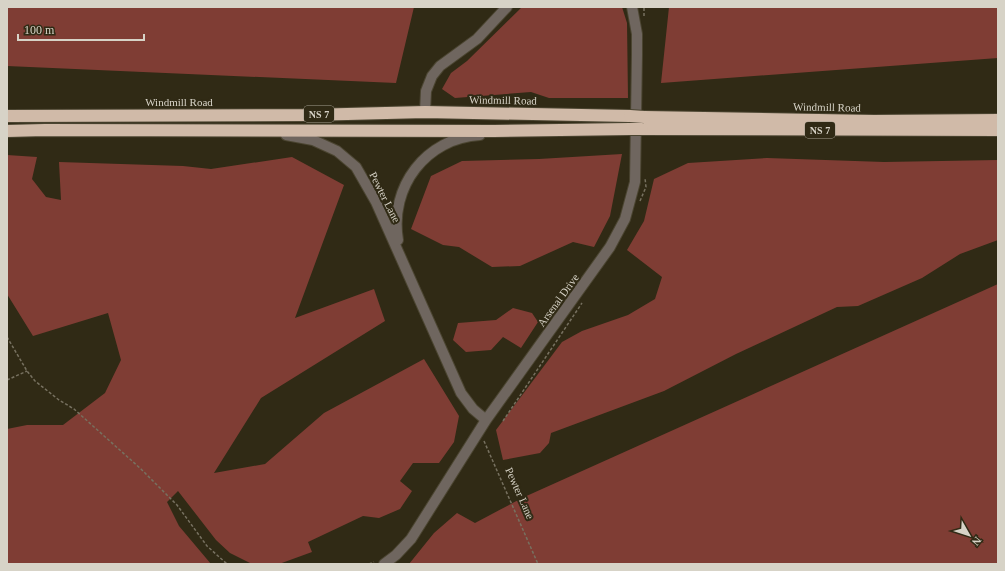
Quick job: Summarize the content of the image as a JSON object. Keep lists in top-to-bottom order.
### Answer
{
  "streets": {
    "highway": ["Windmill Road", "NS 7"],
    "lane": ["Pewter Lane", "Arsenal Drive"]
  },
  "crossings": [
    ["Windmill Road", "Pewter Lane"],
    ["Pewter Lane", "Arsenal Drive"]
  ],
  "scale_bar": "100 m",
  "north": "bottom right"
}
